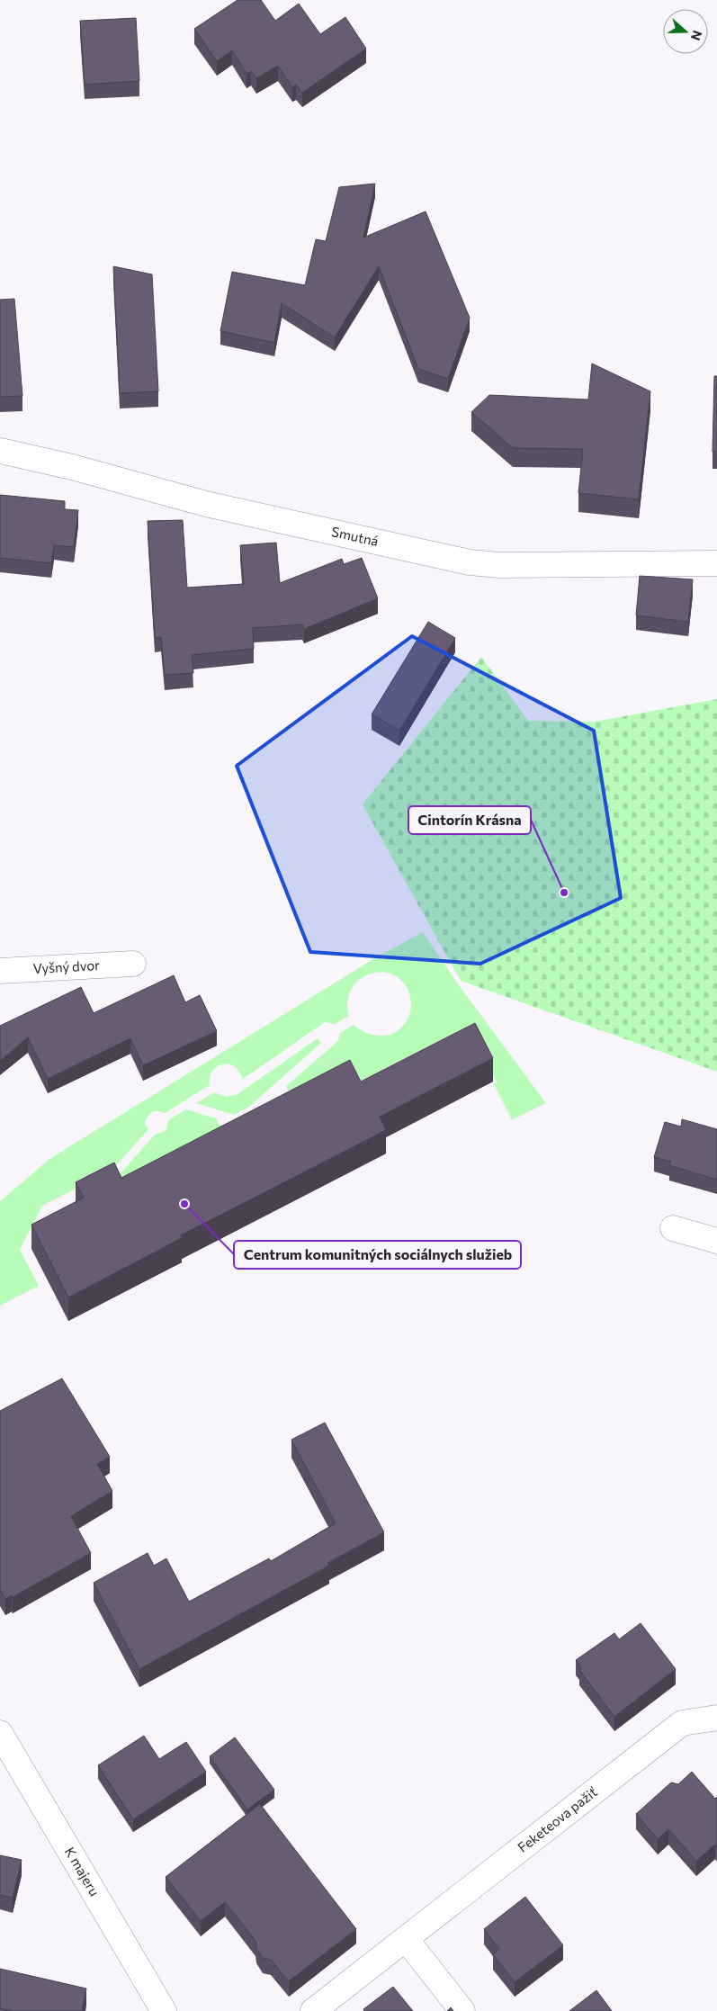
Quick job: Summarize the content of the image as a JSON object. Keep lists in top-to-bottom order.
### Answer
{
  "streets": {
    "street": [
      "Smutná",
      "Vyšný dvor",
      "Feketeova pažiť",
      "K majeru"
    ]
  },
  "places": ["Cintorín Krásna", "Centrum komunitných sociálnych služieb"],
  "north": "right"
}
